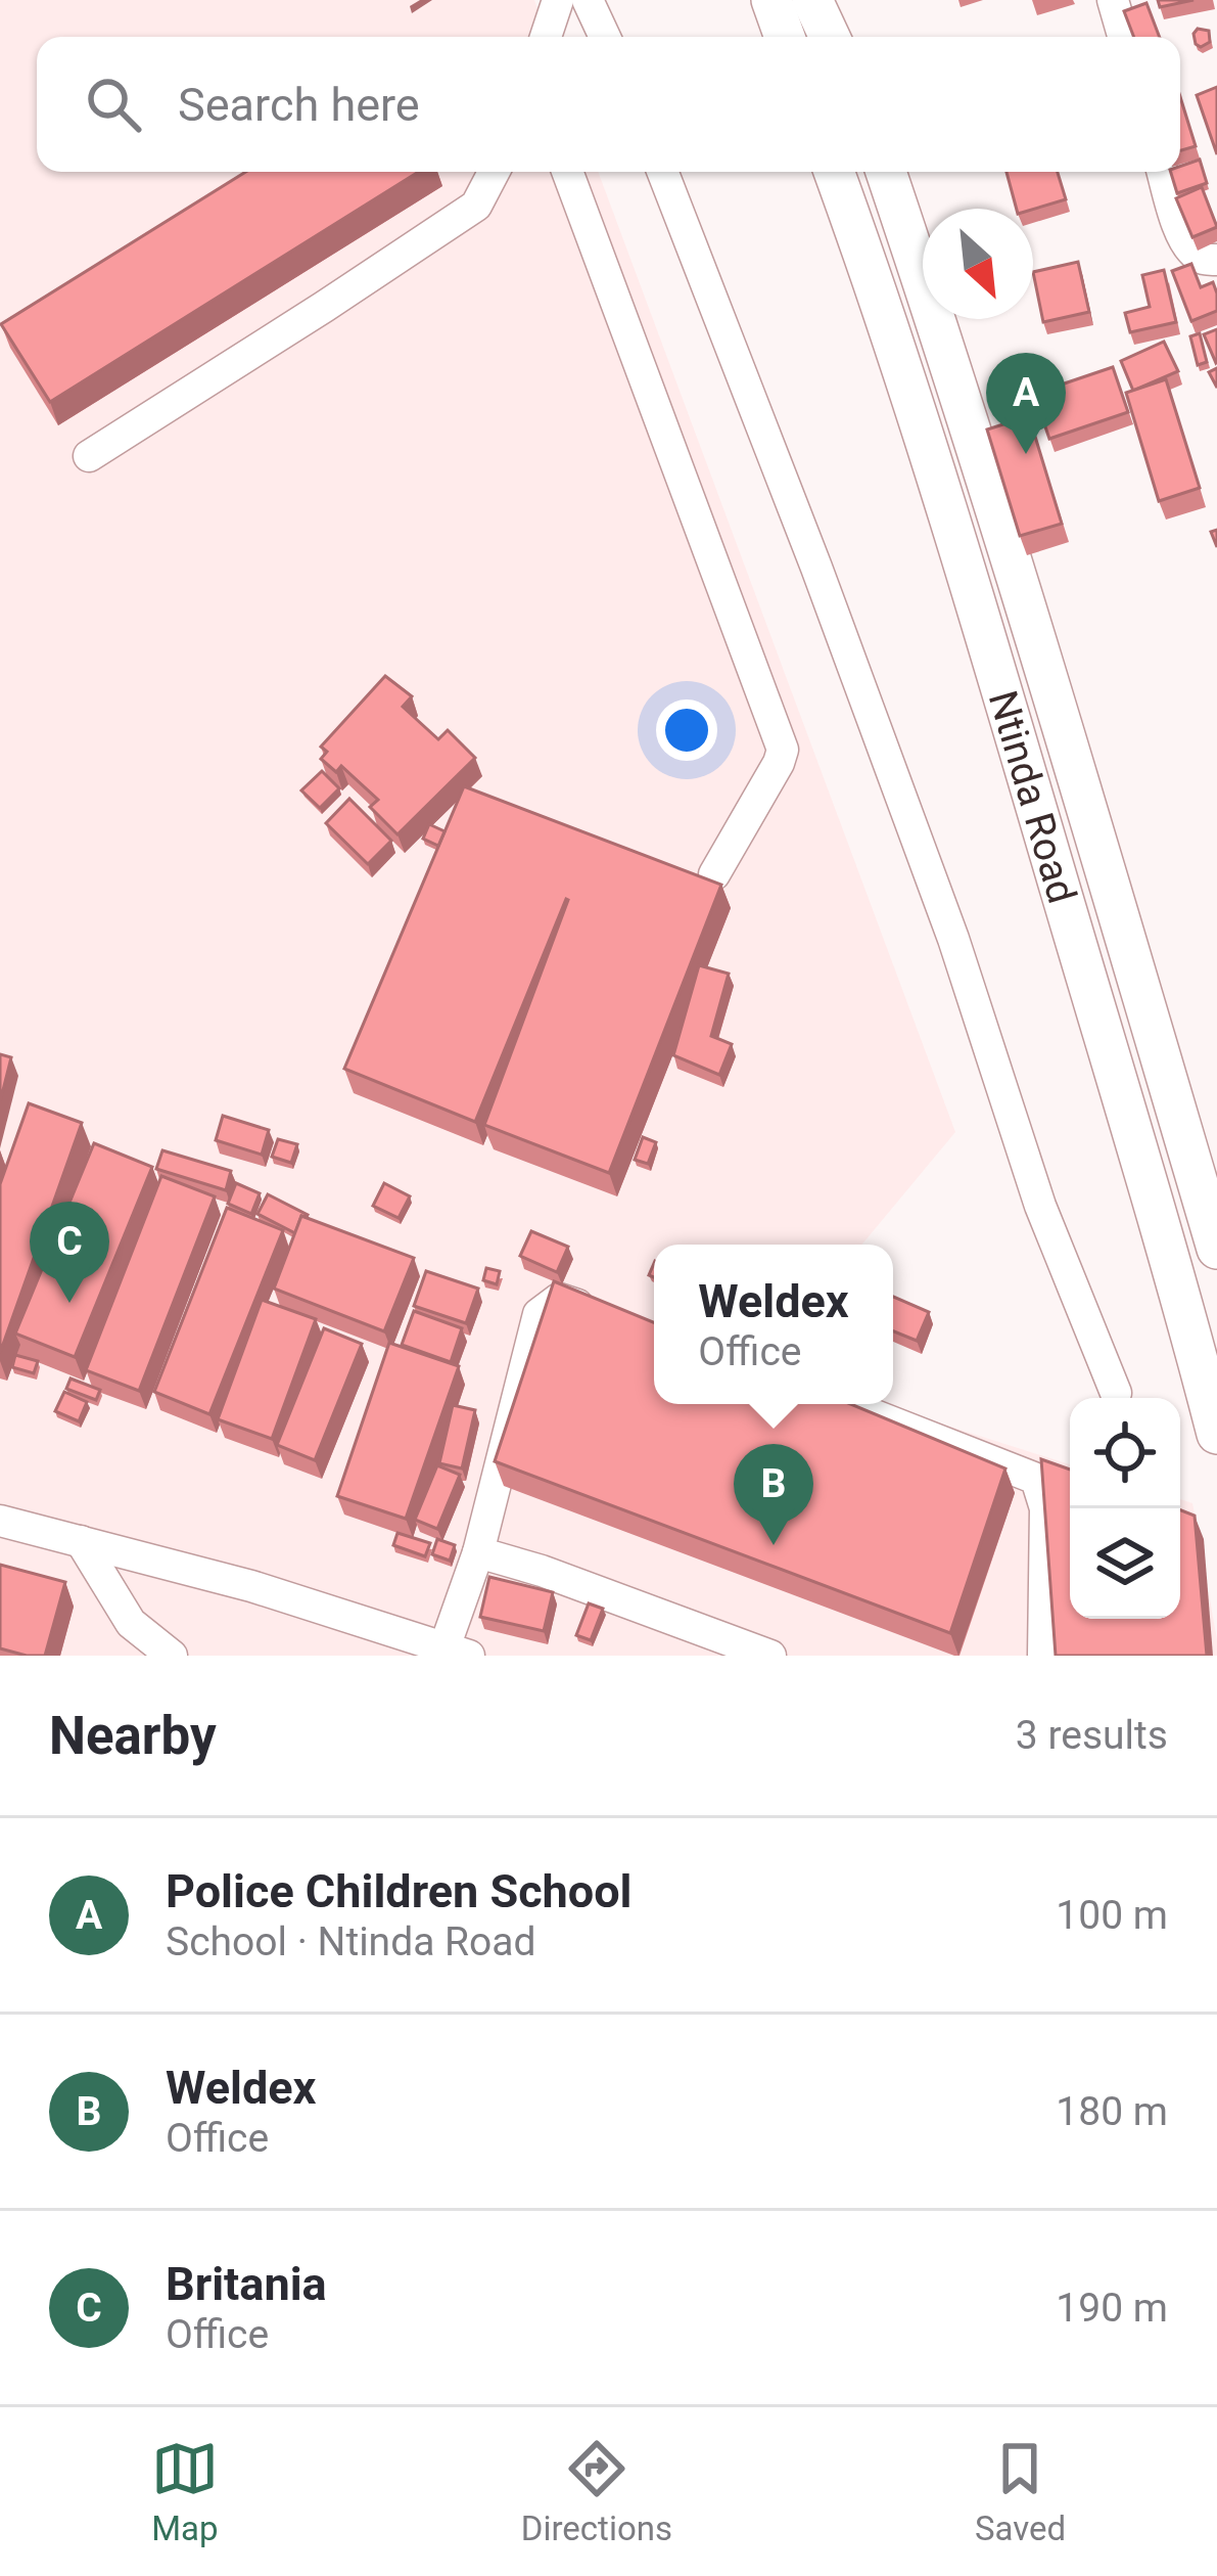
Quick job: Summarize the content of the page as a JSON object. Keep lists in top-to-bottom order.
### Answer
{
  "streets": {
    "main road": ["Ntinda Road"]
  },
  "north": "bottom right",
  "page": {
    "search": "Search here",
    "pins": ["A", "C", "B"],
    "popup": ["Weldex", "Office"],
    "heading": ["Nearby", "3 results"],
    "list": [
      {
        "mark": "A",
        "name": "Police Children School",
        "note": "School · Ntinda Road",
        "value": "100 m"
      },
      {
        "mark": "B",
        "name": "Weldex",
        "note": "Office",
        "value": "180 m"
      },
      {
        "mark": "C",
        "name": "Britania",
        "note": "Office",
        "value": "190 m"
      }
    ],
    "nav": ["Map", "Directions", "Saved"]
  }
}
